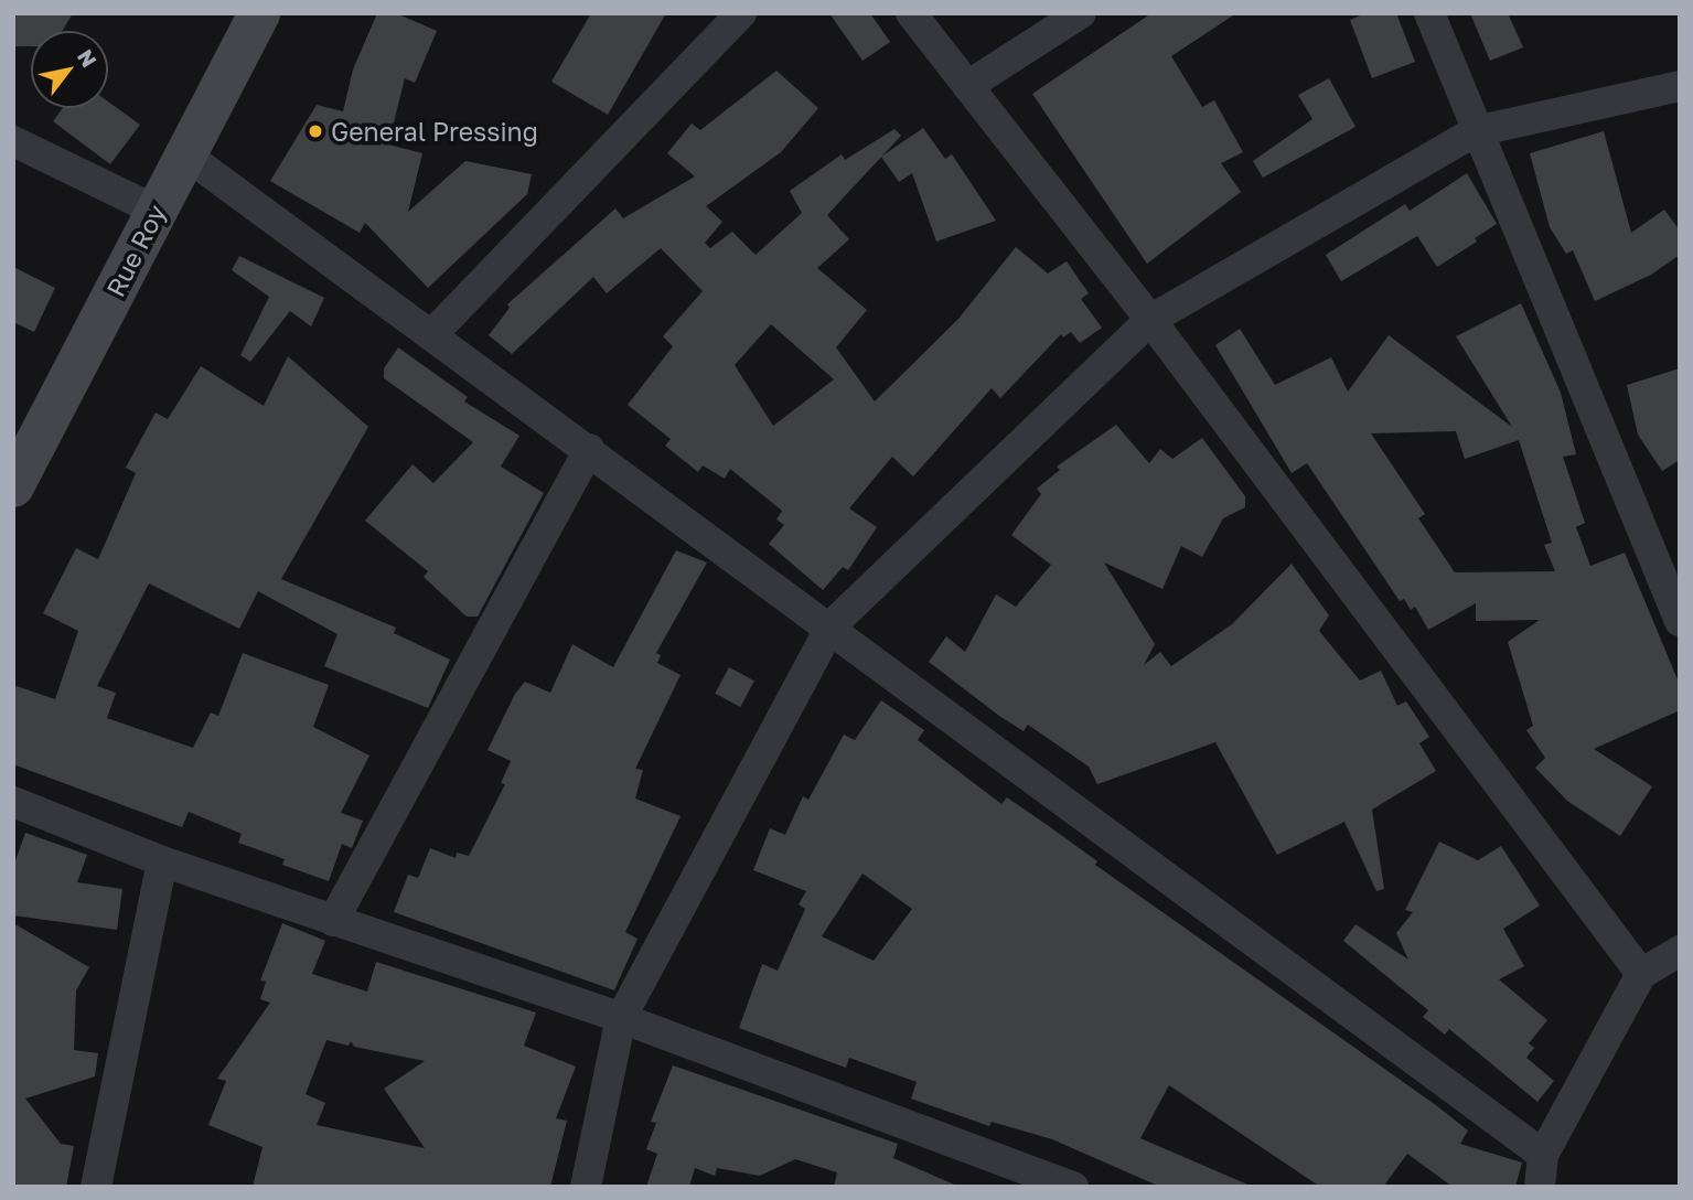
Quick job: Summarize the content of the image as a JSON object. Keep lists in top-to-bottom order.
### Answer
{
  "streets": {
    "main road": ["Rue Roy"]
  },
  "places": ["General Pressing"],
  "north": "top right"
}
